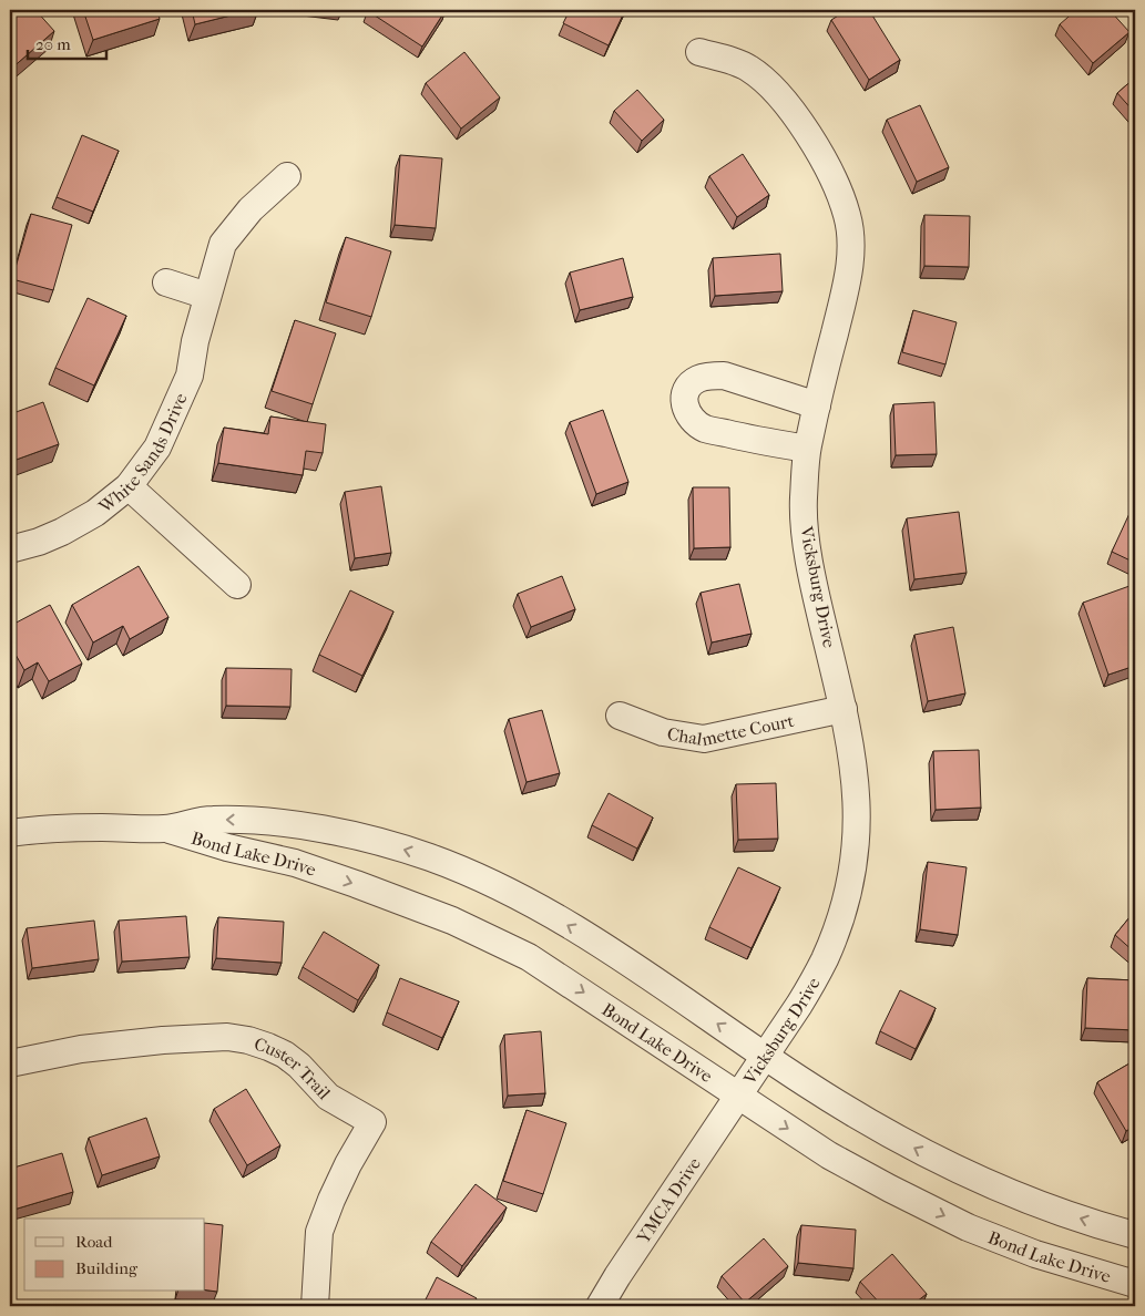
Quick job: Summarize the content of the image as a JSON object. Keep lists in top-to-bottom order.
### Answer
{
  "streets": {
    "street": [
      "White Sands Drive",
      "Vicksburg Drive",
      "Chalmette Court",
      "Bond Lake Drive",
      "Custer Trail",
      "YMCA Drive"
    ]
  },
  "crossings": [
    ["Vicksburg Drive", "Chalmette Court"],
    ["Vicksburg Drive", "Bond Lake Drive"],
    ["Vicksburg Drive", "YMCA Drive"],
    ["Bond Lake Drive", "YMCA Drive"]
  ],
  "legend": ["Road", "Building"],
  "scale_bar": "20 m"
}
